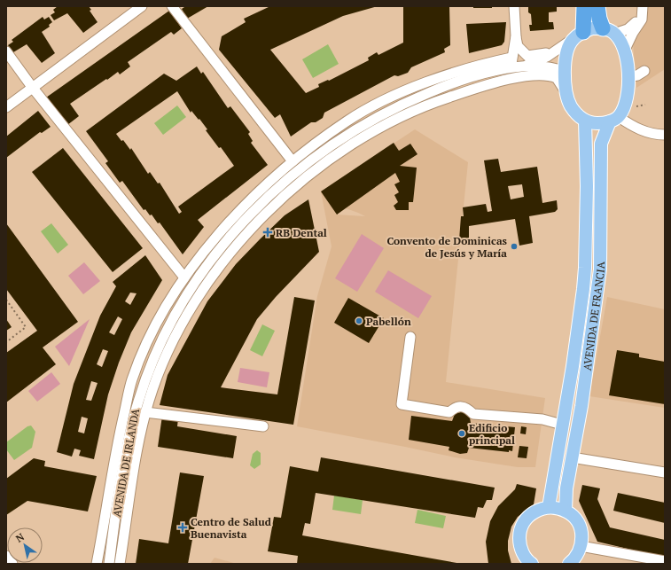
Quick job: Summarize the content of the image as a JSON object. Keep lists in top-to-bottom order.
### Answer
{
  "streets": {
    "main road": ["AVENIDA DE FRANCIA"],
    "street": ["AVENIDA DE IRLANDA"]
  },
  "crossings": [
    ["AVENIDA DE FRANCIA", "AVENIDA DE IRLANDA"]
  ],
  "places": {
    "health": ["RB Dental", "Centro de Salud Buenavista"],
    "other": ["Convento de Dominicas de Jesús y María", "Pabellón", "Edificio principal"]
  },
  "north": "top left"
}
